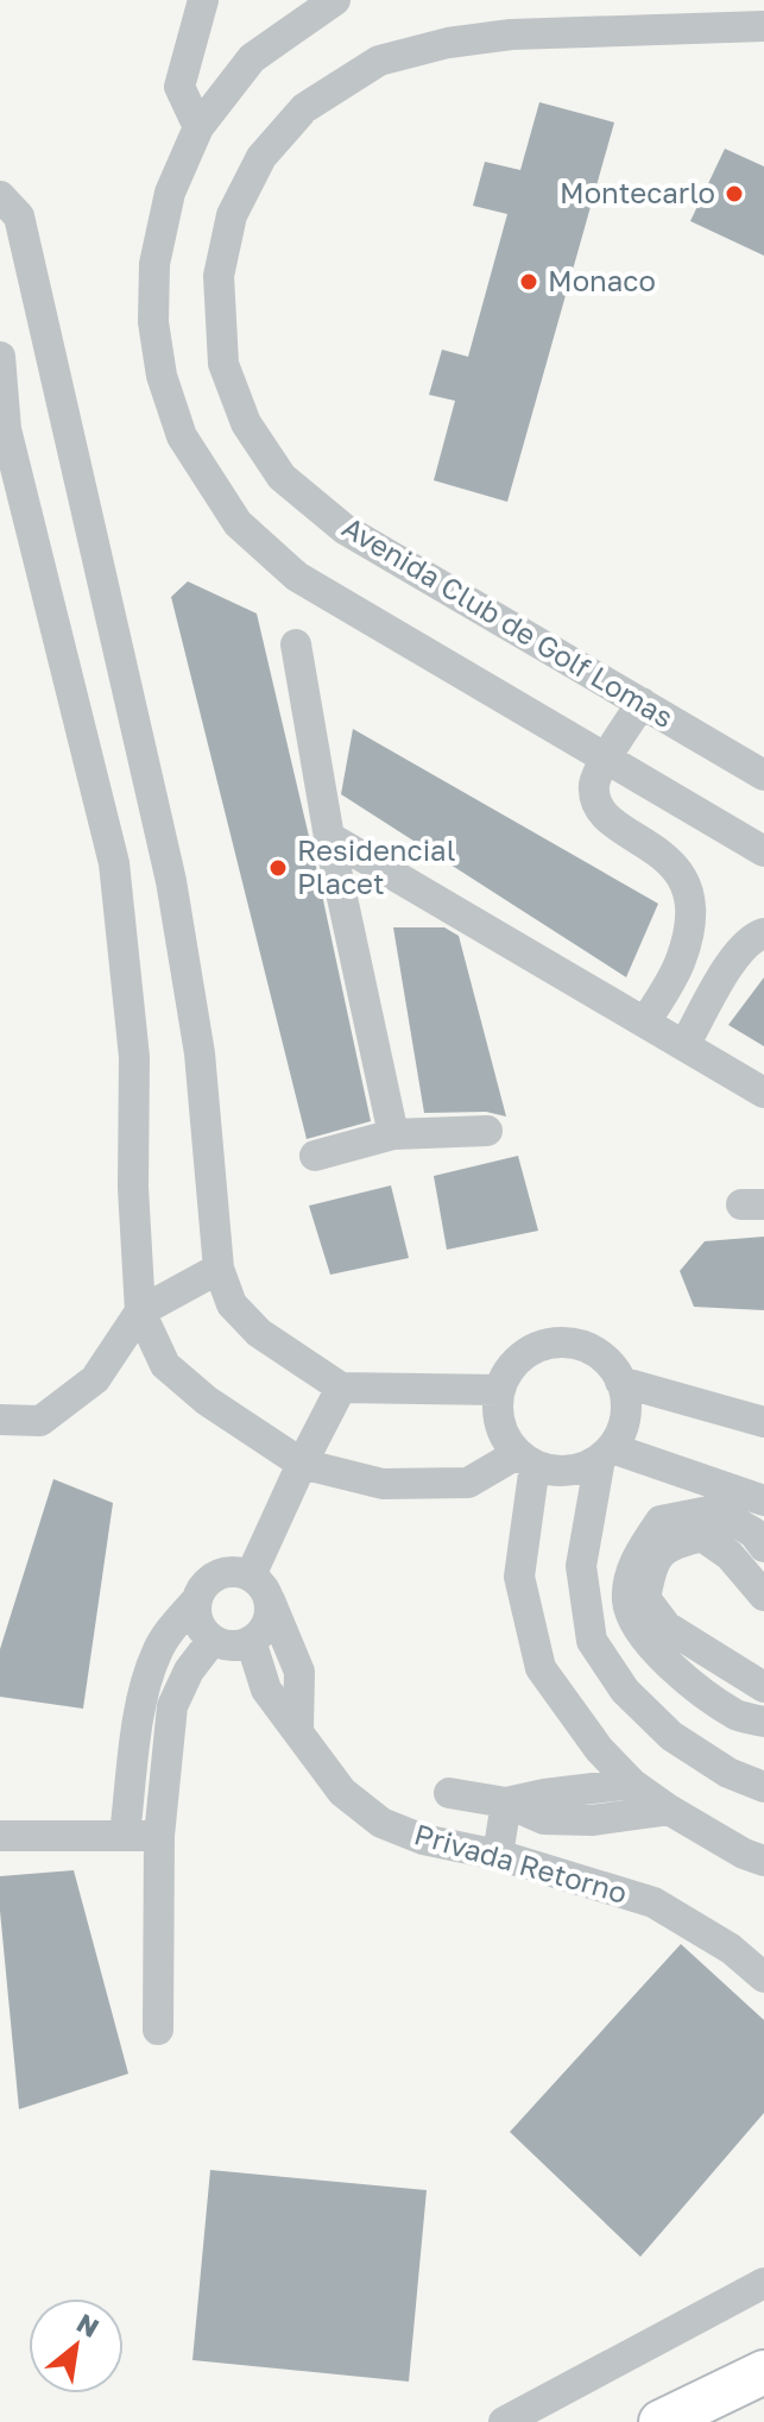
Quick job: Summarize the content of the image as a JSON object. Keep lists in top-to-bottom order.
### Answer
{
  "streets": {
    "street": ["Avenida Club de Golf Lomas", "Privada Retorno"]
  },
  "places": ["Montecarlo", "Monaco", "Residencial Placet"],
  "north": "top right"
}
